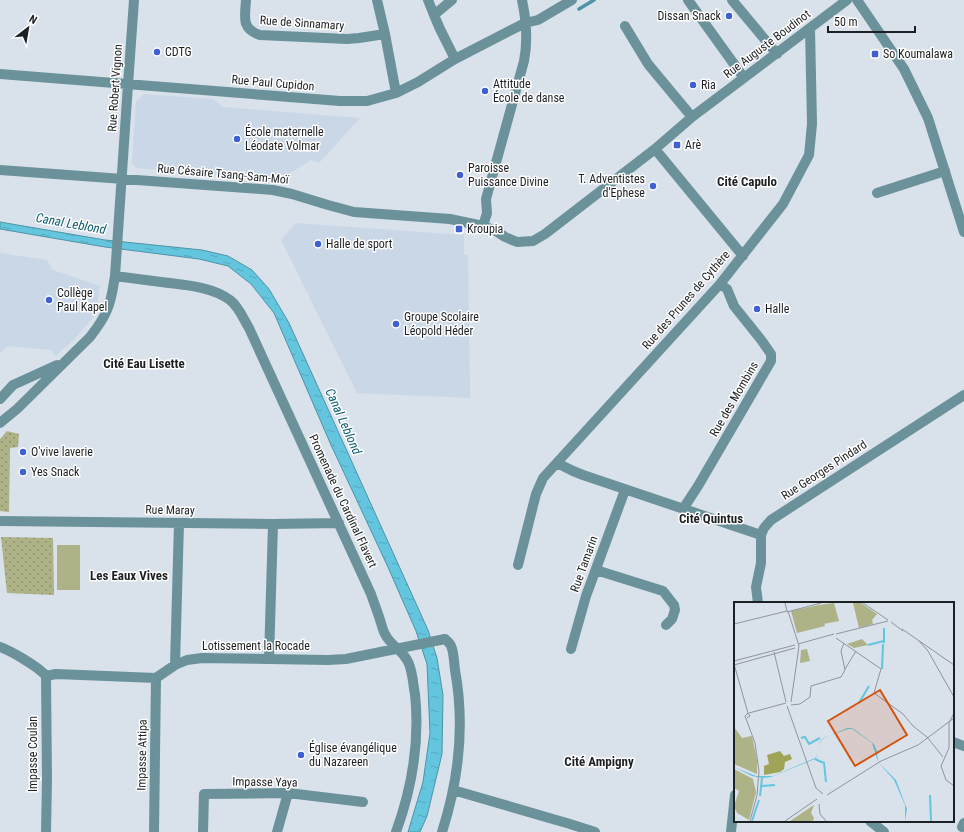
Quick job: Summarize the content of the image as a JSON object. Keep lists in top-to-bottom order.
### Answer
{
  "streets": {
    "street": [
      "Rue de Sinnamary",
      "Rue Auguste Boudinot",
      "Rue Paul Cupidon",
      "Rue Robert Vignon",
      "Rue Césaire Tsang-Sam-Moï",
      "Rue des Prunes de Cythère",
      "Rue des Mombins",
      "Rue Georges Pindard",
      "Promenade du Cardinal Flavert",
      "Rue Maray",
      "Rue Tamarin",
      "Lotissement la Rocade",
      "Impasse Coulan",
      "Impasse Attipa",
      "Impasse Yaya"
    ]
  },
  "crossings": [
    ["Rue Auguste Boudinot", "Rue Césaire Tsang-Sam-Moï"],
    ["Rue Auguste Boudinot", "Rue des Prunes de Cythère"],
    ["Rue Paul Cupidon", "Rue Robert Vignon"],
    ["Rue Robert Vignon", "Rue Césaire Tsang-Sam-Moï"],
    ["Rue Robert Vignon", "Promenade du Cardinal Flavert"],
    ["Rue des Prunes de Cythère", "Rue des Mombins"],
    ["Promenade du Cardinal Flavert", "Rue Maray"],
    ["Promenade du Cardinal Flavert", "Lotissement la Rocade"],
    ["Lotissement la Rocade", "Impasse Attipa"]
  ],
  "districts": [
    "Cité Capulo",
    "Cité Eau Lisette",
    "Cité Quintus",
    "Les Eaux Vives",
    "Cité Ampigny"
  ],
  "water": ["Canal Leblond"],
  "places": {
    "other": [
      "Dissan Snack",
      "CDTG",
      "Ria",
      "Attitude École de danse",
      "École maternelle Léodate Volmar",
      "Paroisse Puissance Divine",
      "T. Adventistes d'Ephese",
      "Halle de sport",
      "Collège Paul Kapel",
      "Halle",
      "Groupe Scolaire Léopold Héder",
      "O'vive laverie",
      "Yes Snack",
      "Église évangélique du Nazareen"
    ],
    "transit": ["So Koumalawa", "Arè", "Kroupia"]
  },
  "scale_bar": "50 m",
  "north": "top right"
}
